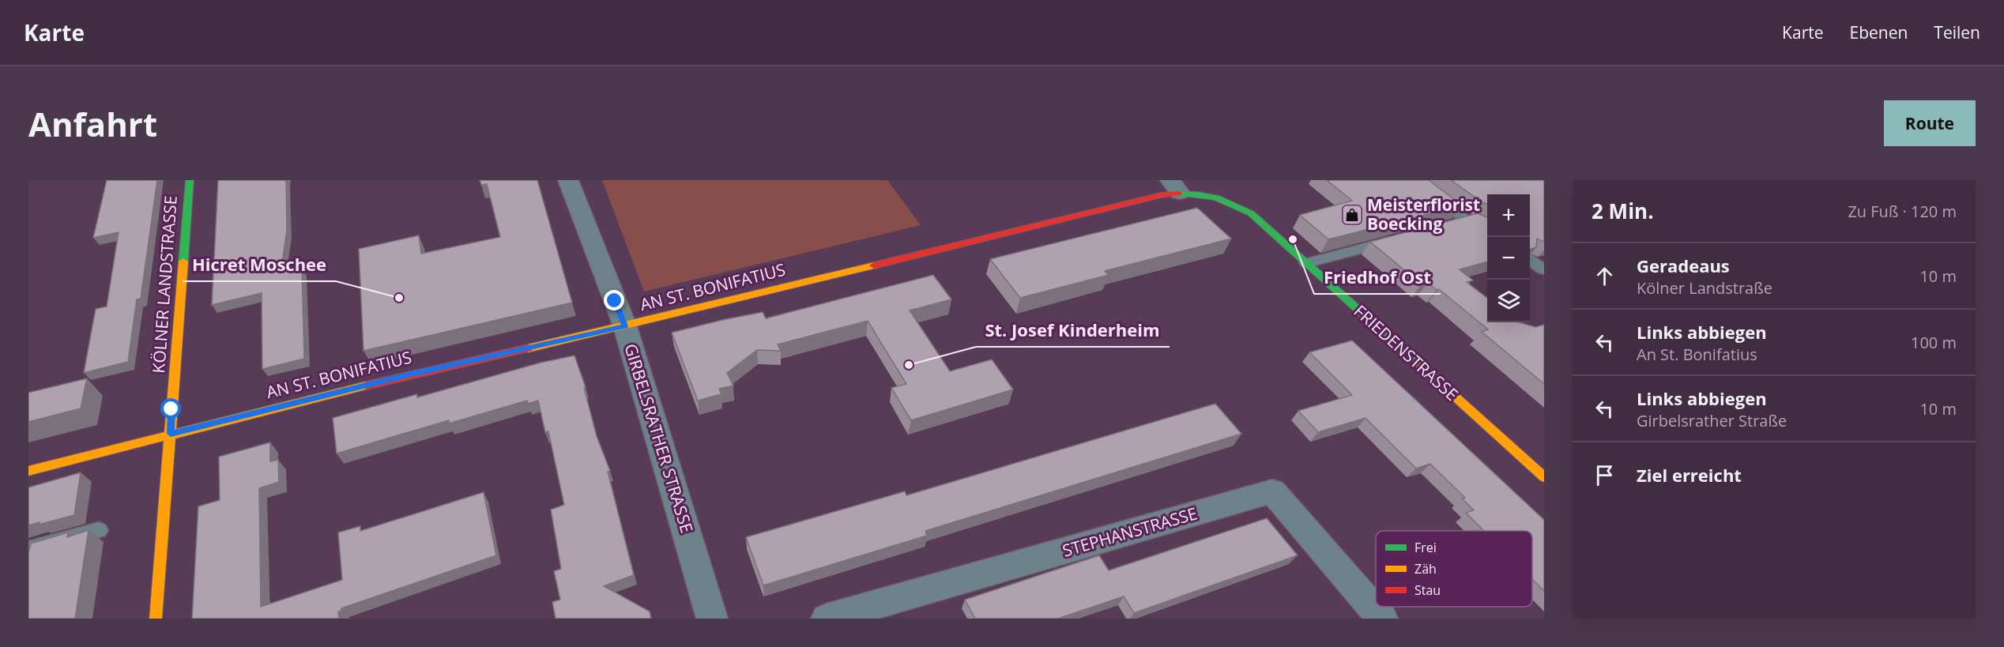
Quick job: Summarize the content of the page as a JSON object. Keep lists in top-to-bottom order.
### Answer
{
  "streets": {
    "street": [
      "KÖLNER LANDSTRASSE",
      "AN ST. BONIFATIUS",
      "FRIEDENSTRASSE",
      "GIRBELSRATHER STRASSE",
      "STEPHANSTRASSE"
    ]
  },
  "crossings": [
    ["KÖLNER LANDSTRASSE", "AN ST. BONIFATIUS"],
    ["AN ST. BONIFATIUS", "FRIEDENSTRASSE"],
    ["AN ST. BONIFATIUS", "GIRBELSRATHER STRASSE"]
  ],
  "places": {
    "shop": ["Meisterflorist Boecking"],
    "other": ["Friedhof Ost", "Hicret Moschee", "St. Josef Kinderheim"]
  },
  "legend": ["Frei", "Zäh", "Stau"],
  "page": {
    "header": "Karte",
    "nav": ["Karte", "Ebenen", "Teilen"],
    "buttons": "Route",
    "title": "Anfahrt",
    "heading": ["2 Min.", "Zu Fuß · 120 m"],
    "map_buttons": ["+", "−"],
    "list": [
      ["Geradeaus", "Kölner Landstraße", "10 m"],
      ["Links abbiegen", "An St. Bonifatius", "100 m"],
      ["Links abbiegen", "Girbelsrather Straße", "10 m"],
      "Ziel erreicht"
    ]
  }
}
